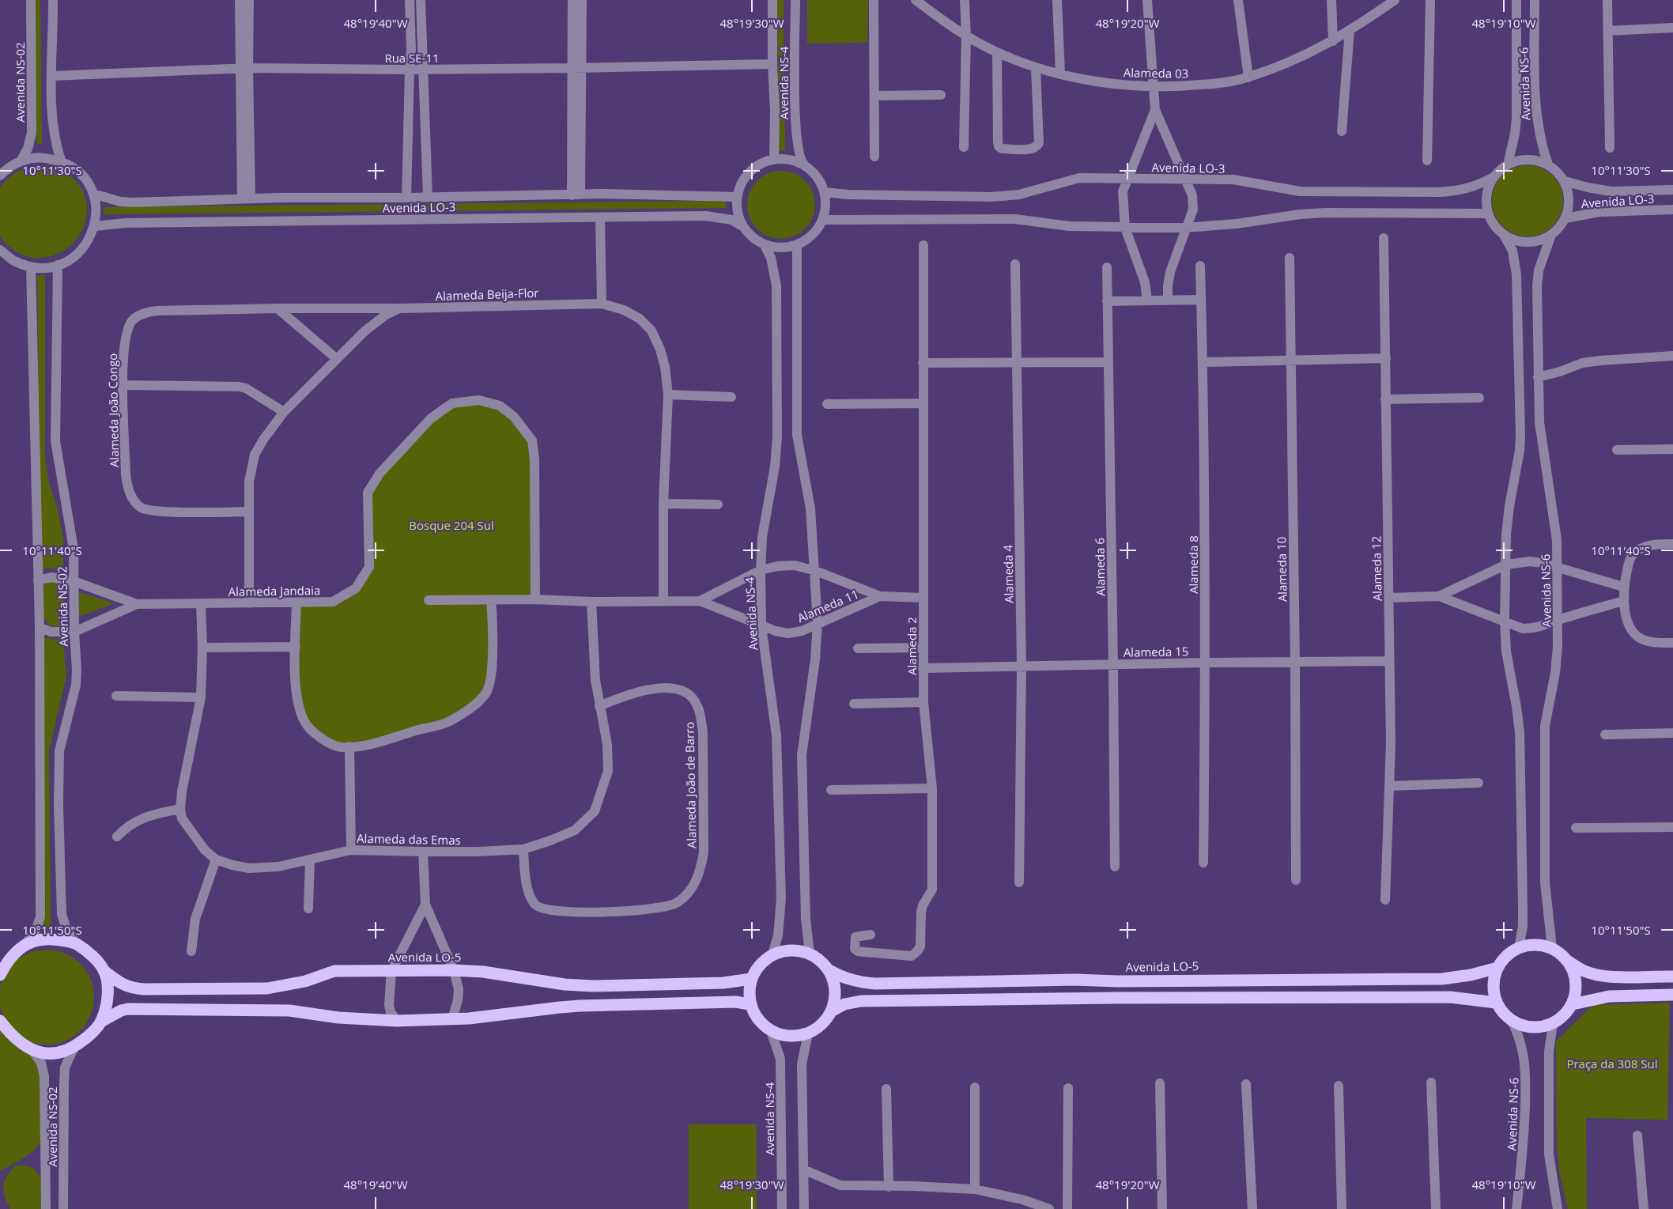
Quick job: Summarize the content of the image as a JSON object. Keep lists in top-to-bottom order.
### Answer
{
  "streets": {
    "main road": ["Avenida LO-5"],
    "street": [
      "Rua SE-11",
      "Alameda 03",
      "Avenida NS-02",
      "Avenida NS-4",
      "Avenida NS-6",
      "Avenida LO-3",
      "Alameda Beija-Flor",
      "Alameda João Congo",
      "Alameda 8",
      "Alameda 6",
      "Alameda 12",
      "Alameda 10",
      "Alameda 4",
      "Alameda Jandaia",
      "Alameda 11",
      "Alameda 2",
      "Alameda 15",
      "Alameda João de Barro",
      "Alameda das Emas"
    ]
  },
  "crossings": [
    ["Rua SE-11", "Avenida NS-4"],
    ["Avenida NS-02", "Alameda Jandaia"],
    ["Avenida NS-02", "Avenida LO-5"],
    ["Avenida NS-4", "Avenida LO-3"],
    ["Avenida NS-4", "Alameda 11"],
    ["Avenida NS-4", "Avenida LO-5"],
    ["Avenida NS-6", "Avenida LO-3"],
    ["Avenida NS-6", "Avenida LO-5"],
    ["Alameda Beija-Flor", "Alameda João Congo"],
    ["Alameda Beija-Flor", "Alameda Jandaia"],
    ["Alameda 8", "Alameda 15"],
    ["Alameda 6", "Alameda 15"],
    ["Alameda 12", "Alameda 15"],
    ["Alameda 10", "Alameda 15"],
    ["Alameda 4", "Alameda 15"],
    ["Alameda 11", "Alameda 2"],
    ["Alameda 2", "Alameda 15"],
    ["Alameda João de Barro", "Alameda das Emas"]
  ],
  "parks": ["Bosque 204 Sul", "Praça da 308 Sul"],
  "coordinates": [
    "48°19'40\"W",
    "48°19'30\"W",
    "48°19'20\"W",
    "48°19'10\"W",
    "10°11'30\"S",
    "10°11'40\"S",
    "10°11'50\"S"
  ]
}
